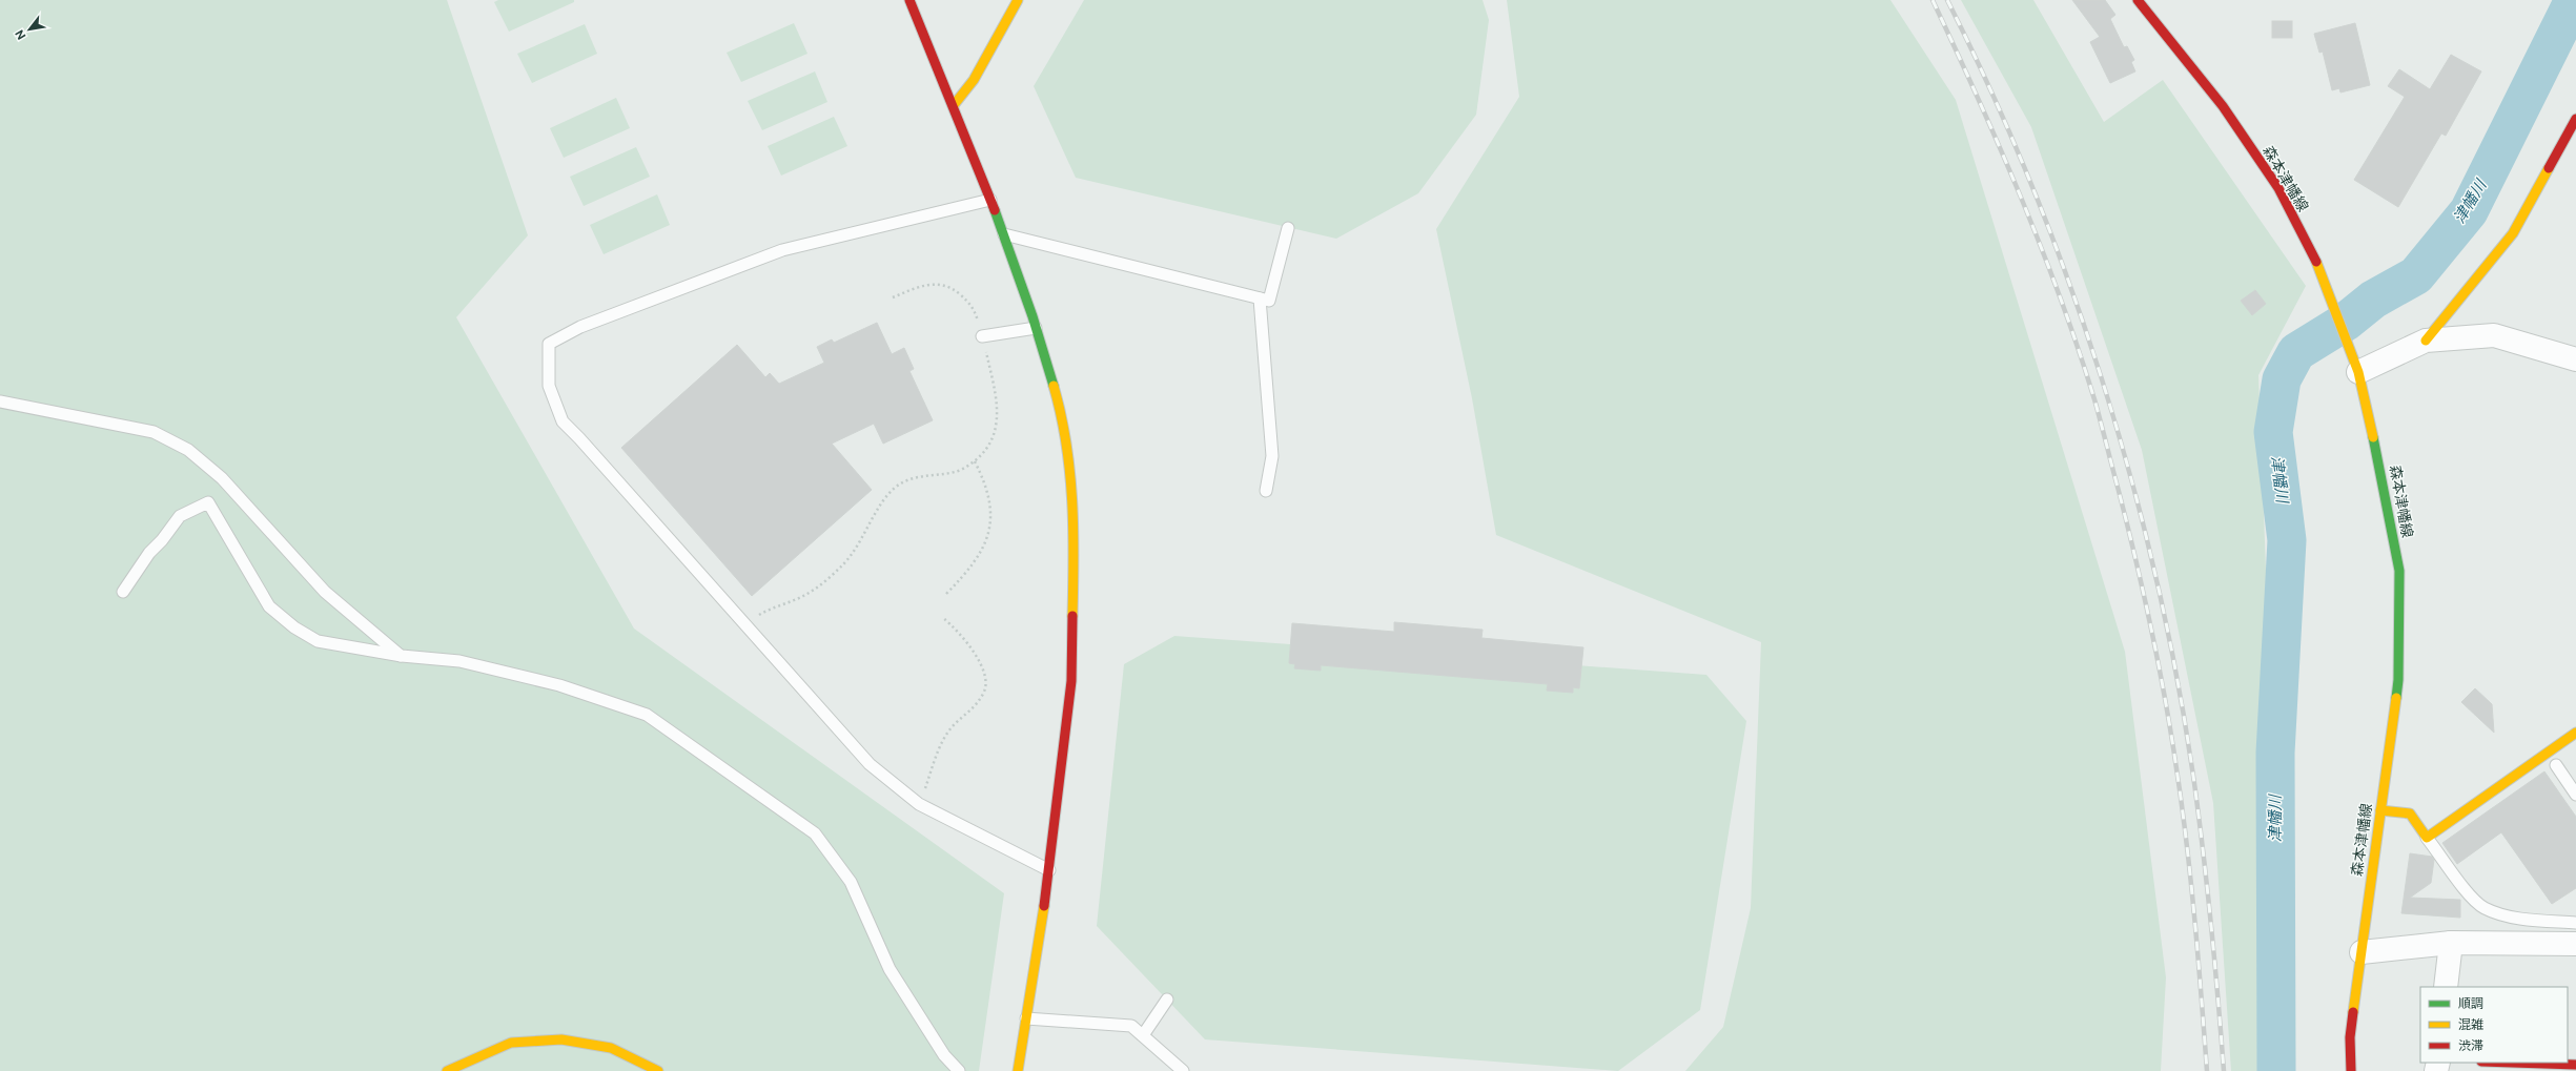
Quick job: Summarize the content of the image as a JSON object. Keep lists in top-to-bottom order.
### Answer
{
  "streets": {
    "street": ["森本津幡線"]
  },
  "water": ["津幡川"],
  "legend": ["順調", "混雑", "渋滞"],
  "north": "bottom left"
}
